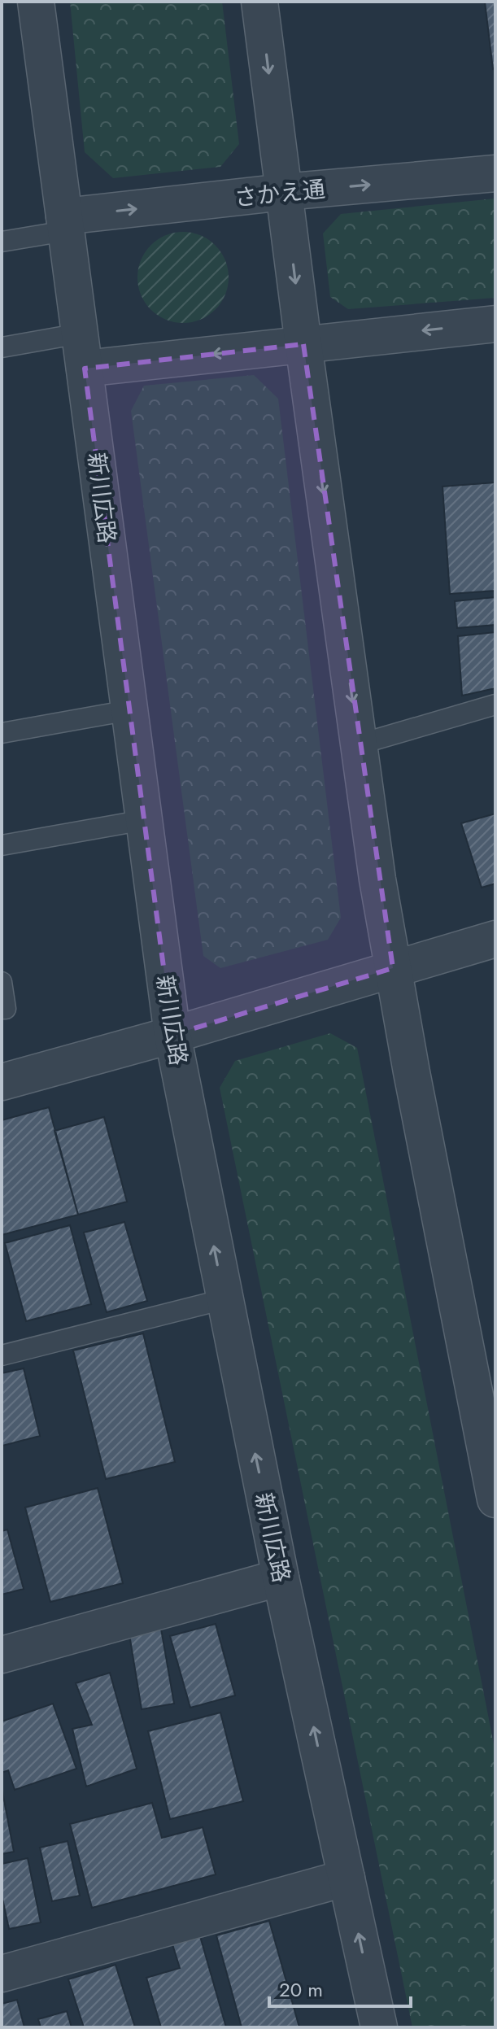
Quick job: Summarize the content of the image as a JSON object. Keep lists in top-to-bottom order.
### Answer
{
  "streets": {
    "street": ["さかえ通", "新川広路"]
  },
  "crossings": [
    ["さかえ通", "新川広路"]
  ],
  "scale_bar": "20 m"
}
